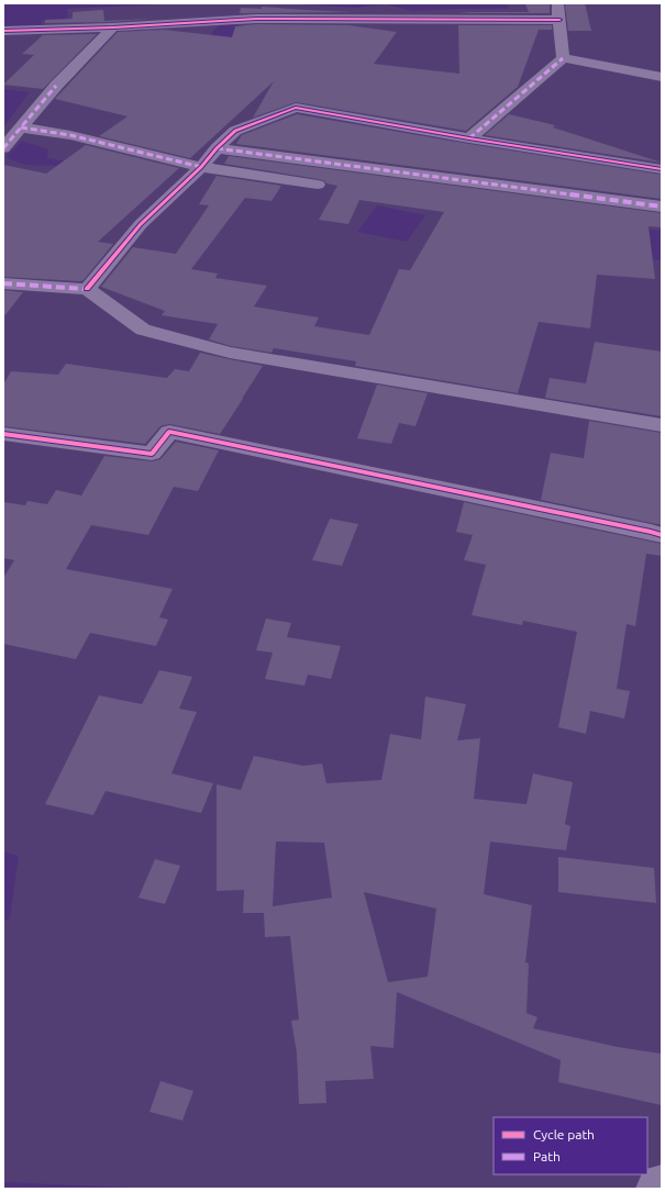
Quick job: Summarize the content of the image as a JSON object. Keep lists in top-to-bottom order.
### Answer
{
  "legend": ["Cycle path", "Path"]
}
